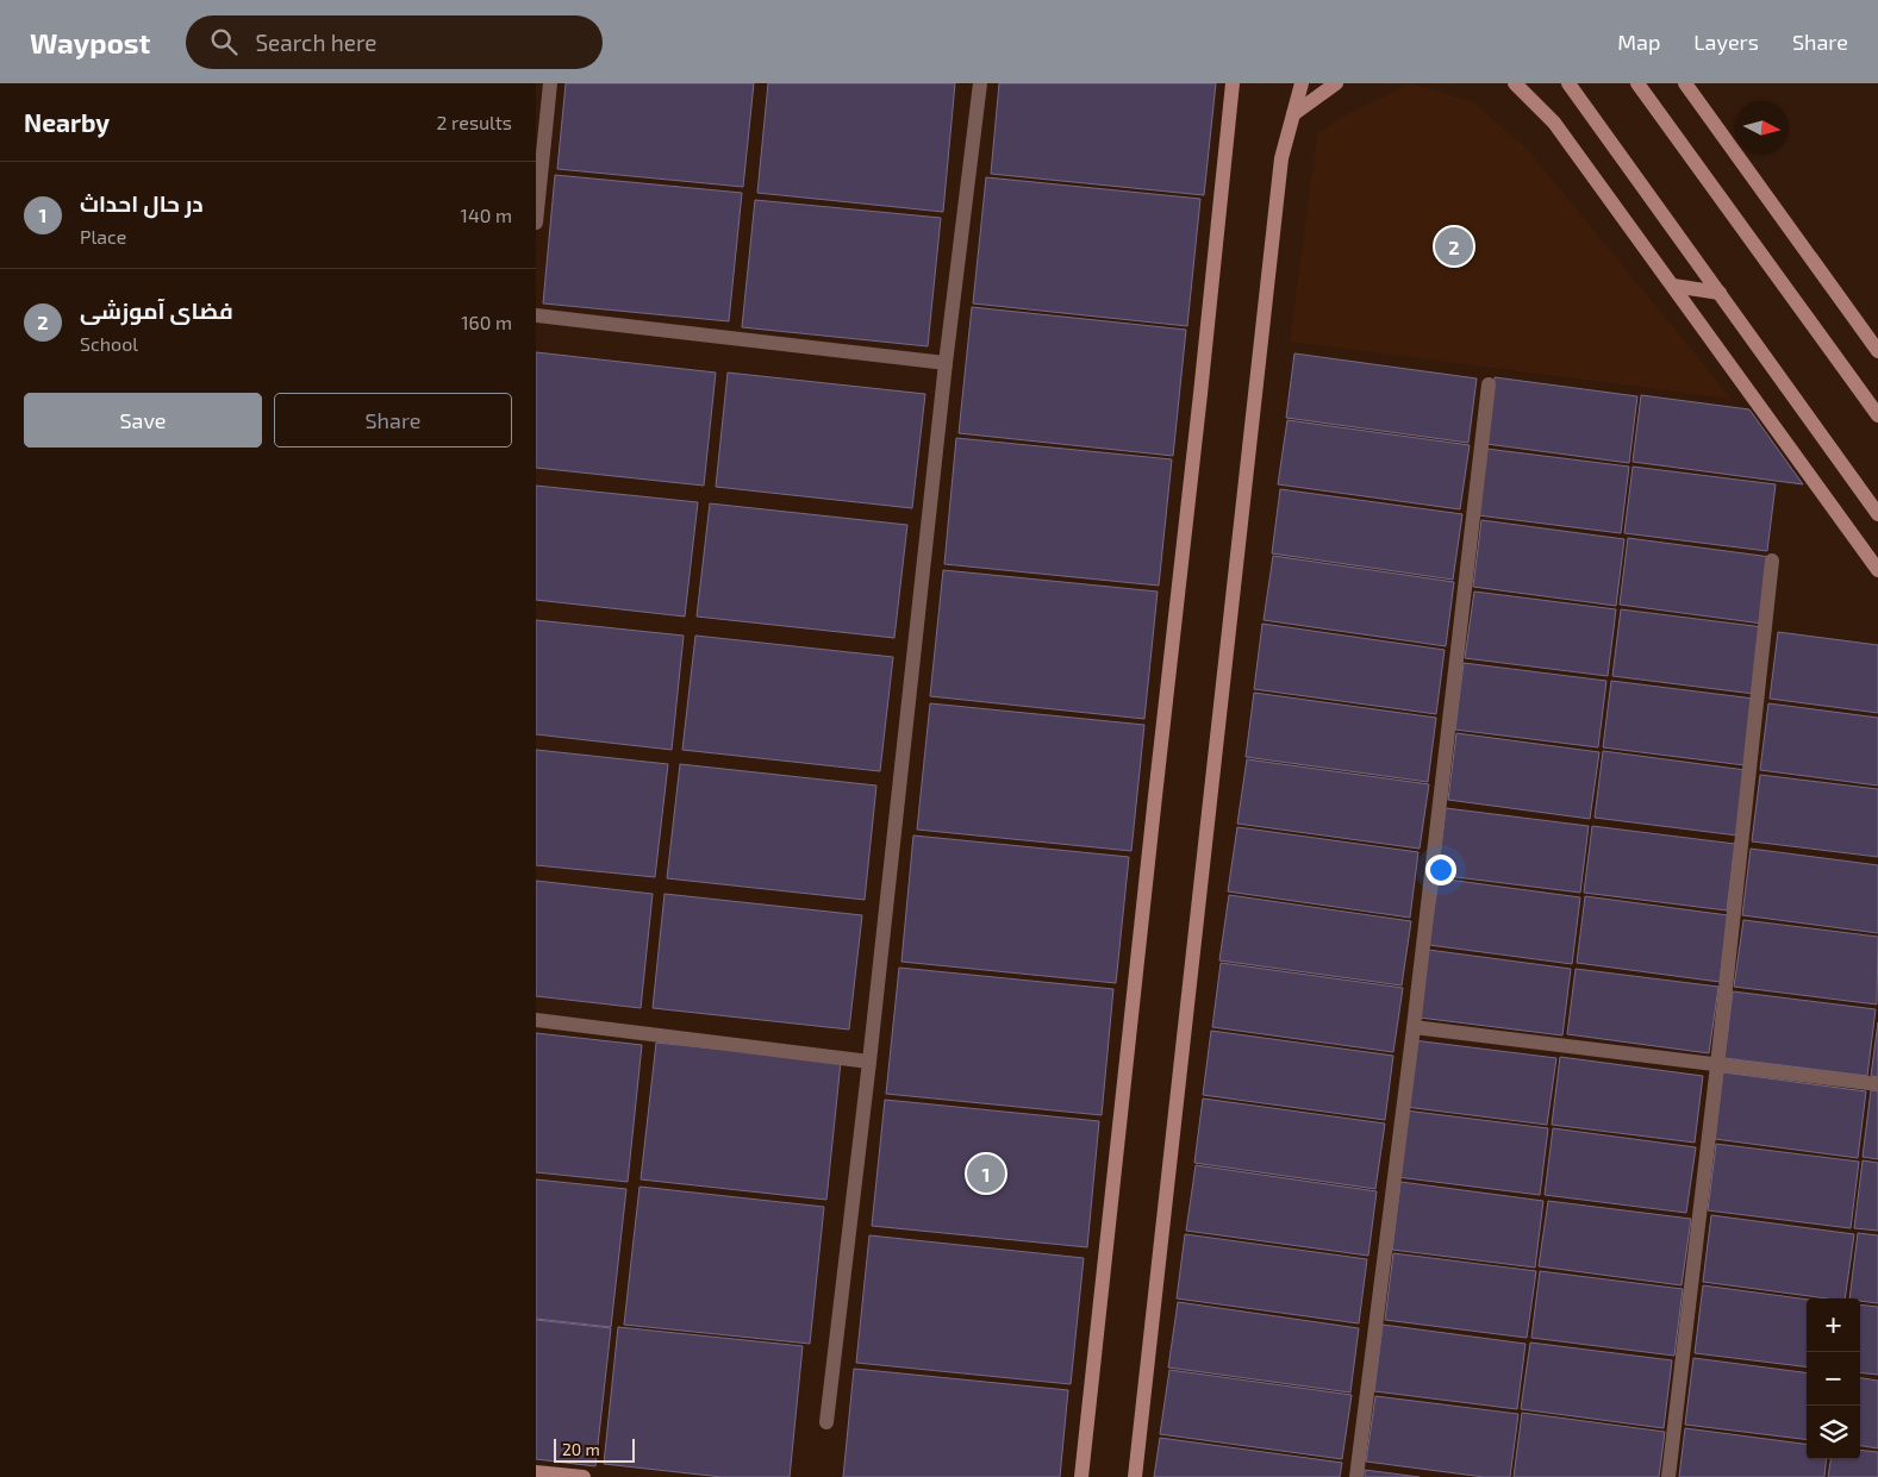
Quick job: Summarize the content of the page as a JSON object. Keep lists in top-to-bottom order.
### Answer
{
  "scale_bar": "20 m",
  "north": "right",
  "page": {
    "header": "Waypost",
    "search": "Search here",
    "nav": ["Map", "Layers", "Share"],
    "heading": ["Nearby", "2 results"],
    "list": [
      {
        "mark": "1",
        "name": "در حال احداث",
        "note": "Place",
        "value": "140 m"
      },
      {
        "mark": "2",
        "name": "فضای آموزشی",
        "note": "School",
        "value": "160 m"
      }
    ],
    "pins": ["2", "1"],
    "buttons": ["Save", "Share"],
    "map_buttons": ["+", "−"],
    "scale": "20 m"
  }
}
